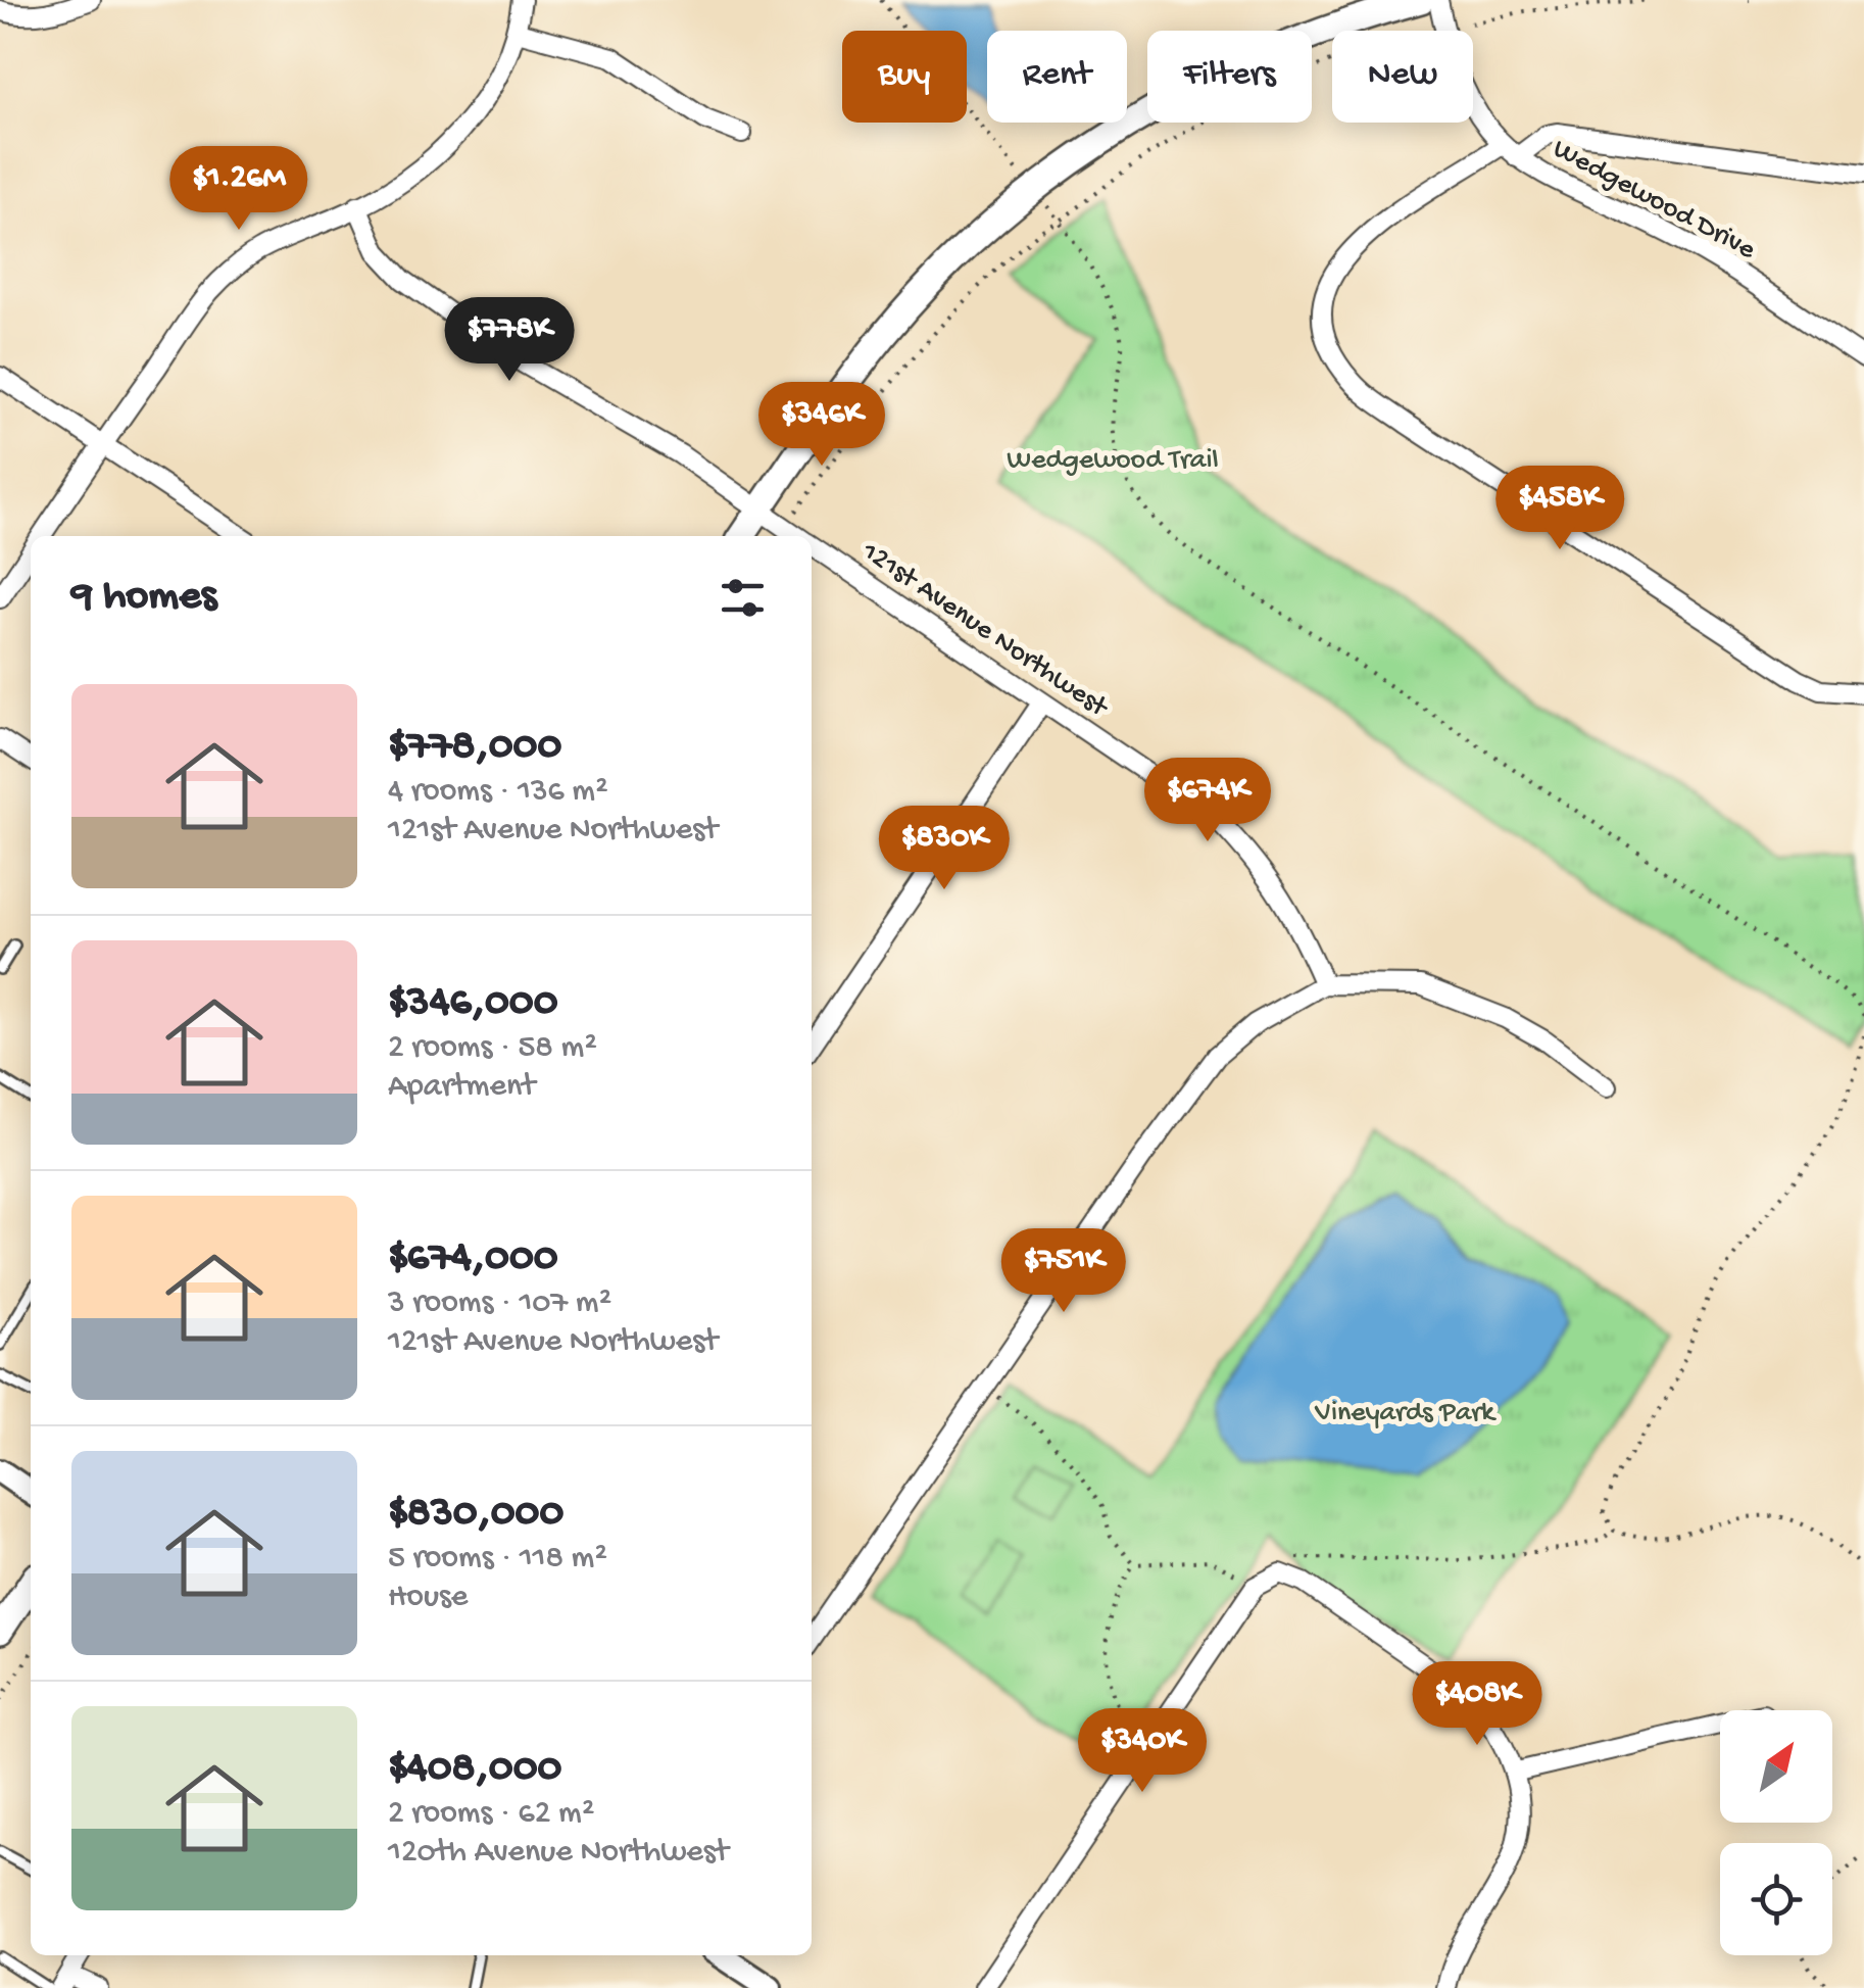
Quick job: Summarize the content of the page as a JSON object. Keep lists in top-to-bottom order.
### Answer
{
  "streets": {
    "street": ["Wedgewood Drive", "121st Avenue Northwest"]
  },
  "parks": ["Wedgewood Trail", "Vineyards Park"],
  "north": "top right",
  "page": {
    "chip": [
      "Buy",
      "Rent",
      "Filters",
      "New"
    ],
    "price": [
      "$1.26M",
      "$778K",
      "$346K",
      "$458K",
      "$674K",
      "$830K",
      "$751K",
      "$408K",
      "$340K"
    ],
    "heading": "9 homes",
    "list": [
      {
        "name": "$778,000",
        "note": "4 rooms · 136 m² · 121st Avenue Northwest"
      },
      {
        "name": "$346,000",
        "note": "2 rooms · 58 m² · Apartment"
      },
      {
        "name": "$674,000",
        "note": "3 rooms · 107 m² · 121st Avenue Northwest"
      },
      {
        "name": "$830,000",
        "note": "5 rooms · 118 m² · House"
      },
      {
        "name": "$408,000",
        "note": "2 rooms · 62 m² · 120th Avenue Northwest"
      }
    ]
  }
}
